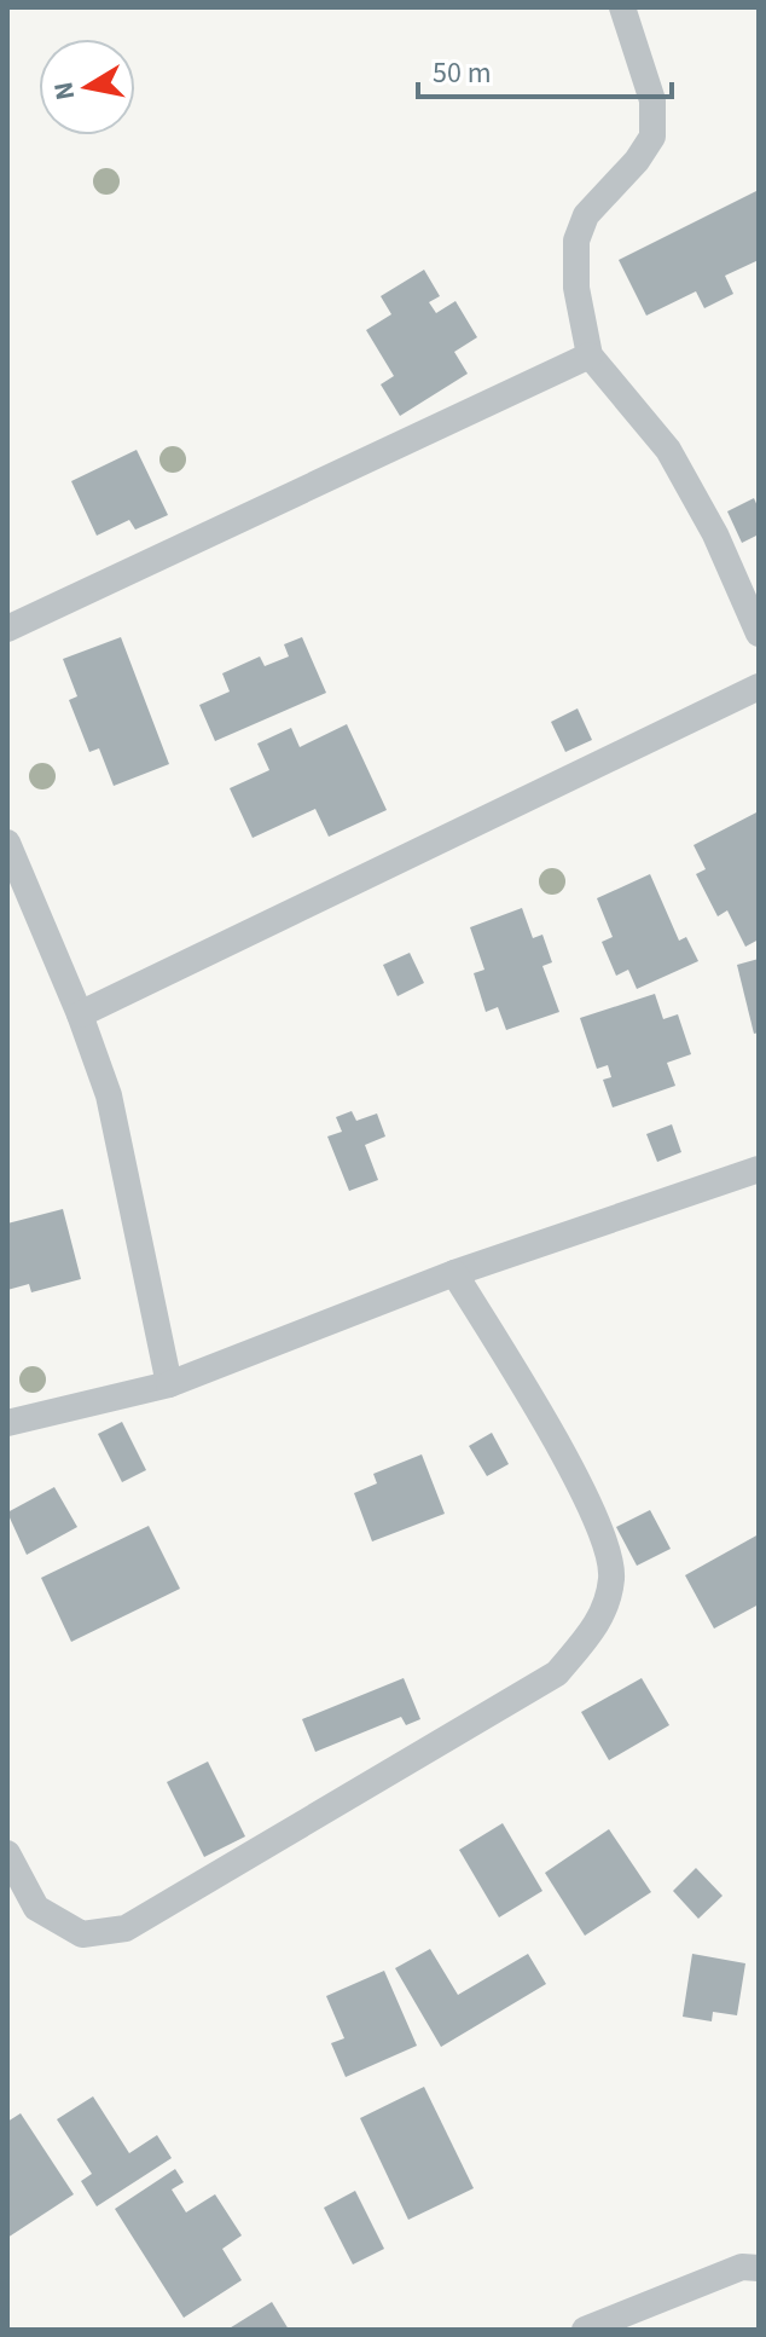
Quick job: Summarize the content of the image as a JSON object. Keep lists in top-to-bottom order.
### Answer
{
  "scale_bar": "50 m",
  "north": "left"
}
